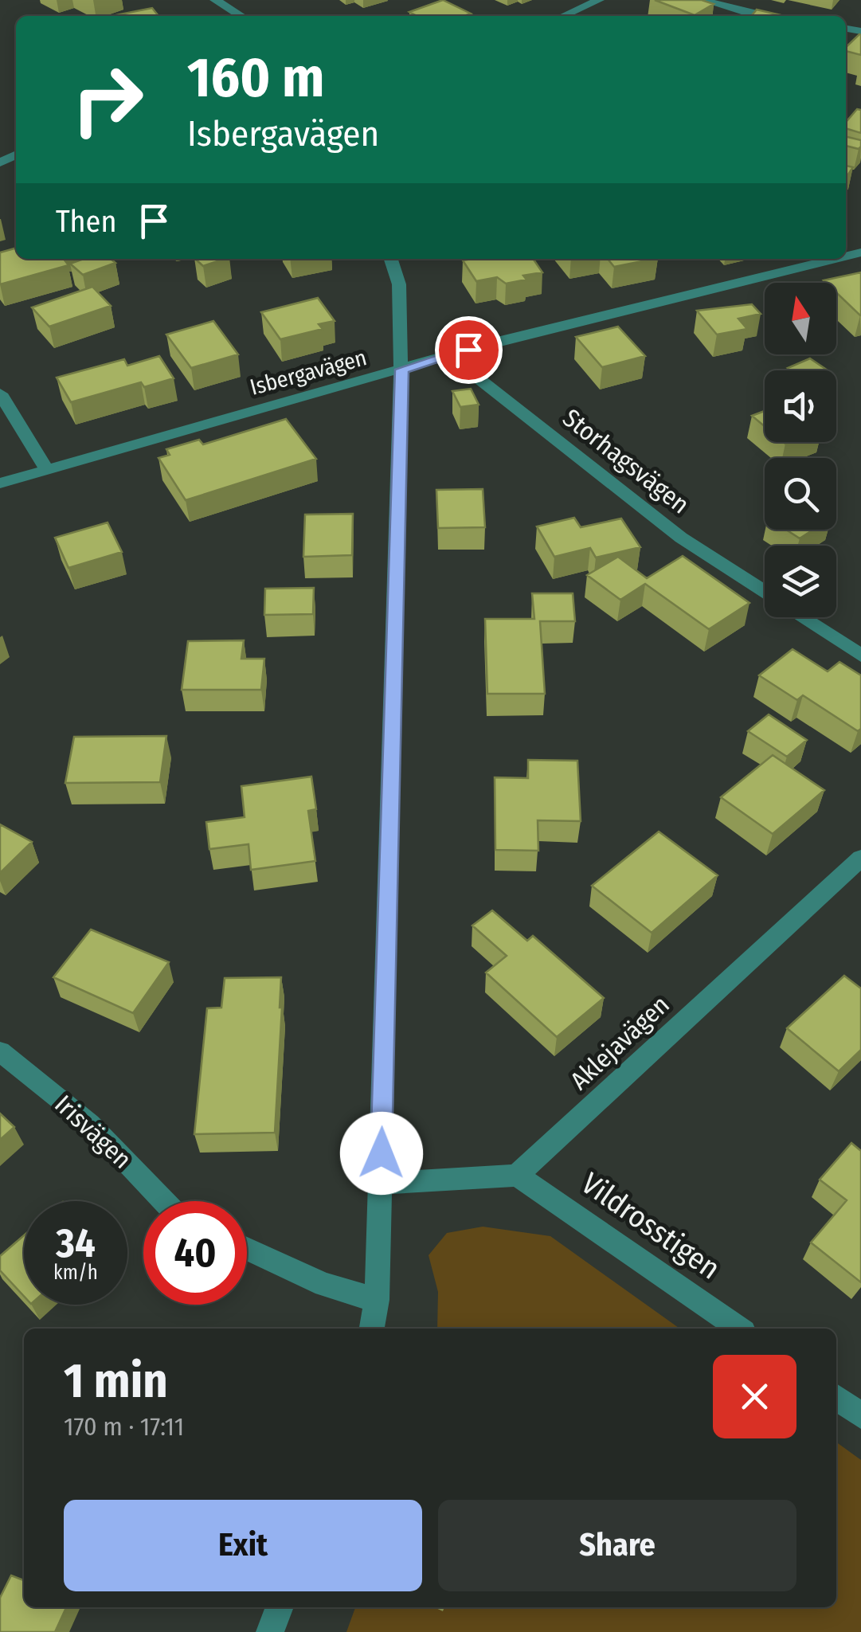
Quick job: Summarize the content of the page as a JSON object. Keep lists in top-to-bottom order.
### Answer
{
  "streets": {
    "street": [
      "Isbergavägen",
      "Storhagsvägen",
      "Aklejavägen",
      "Irisvägen",
      "Vildrosstigen"
    ]
  },
  "crossings": [
    ["Isbergavägen", "Storhagsvägen"],
    ["Aklejavägen", "Vildrosstigen"]
  ],
  "north": "top",
  "page": {
    "turn": ["160 m", "Isbergavägen"],
    "then": "Then",
    "speed": "34 km/h",
    "limit": "40",
    "heading": ["1 min", "170 m · 17:11"],
    "buttons": ["Exit", "Share"]
  }
}
